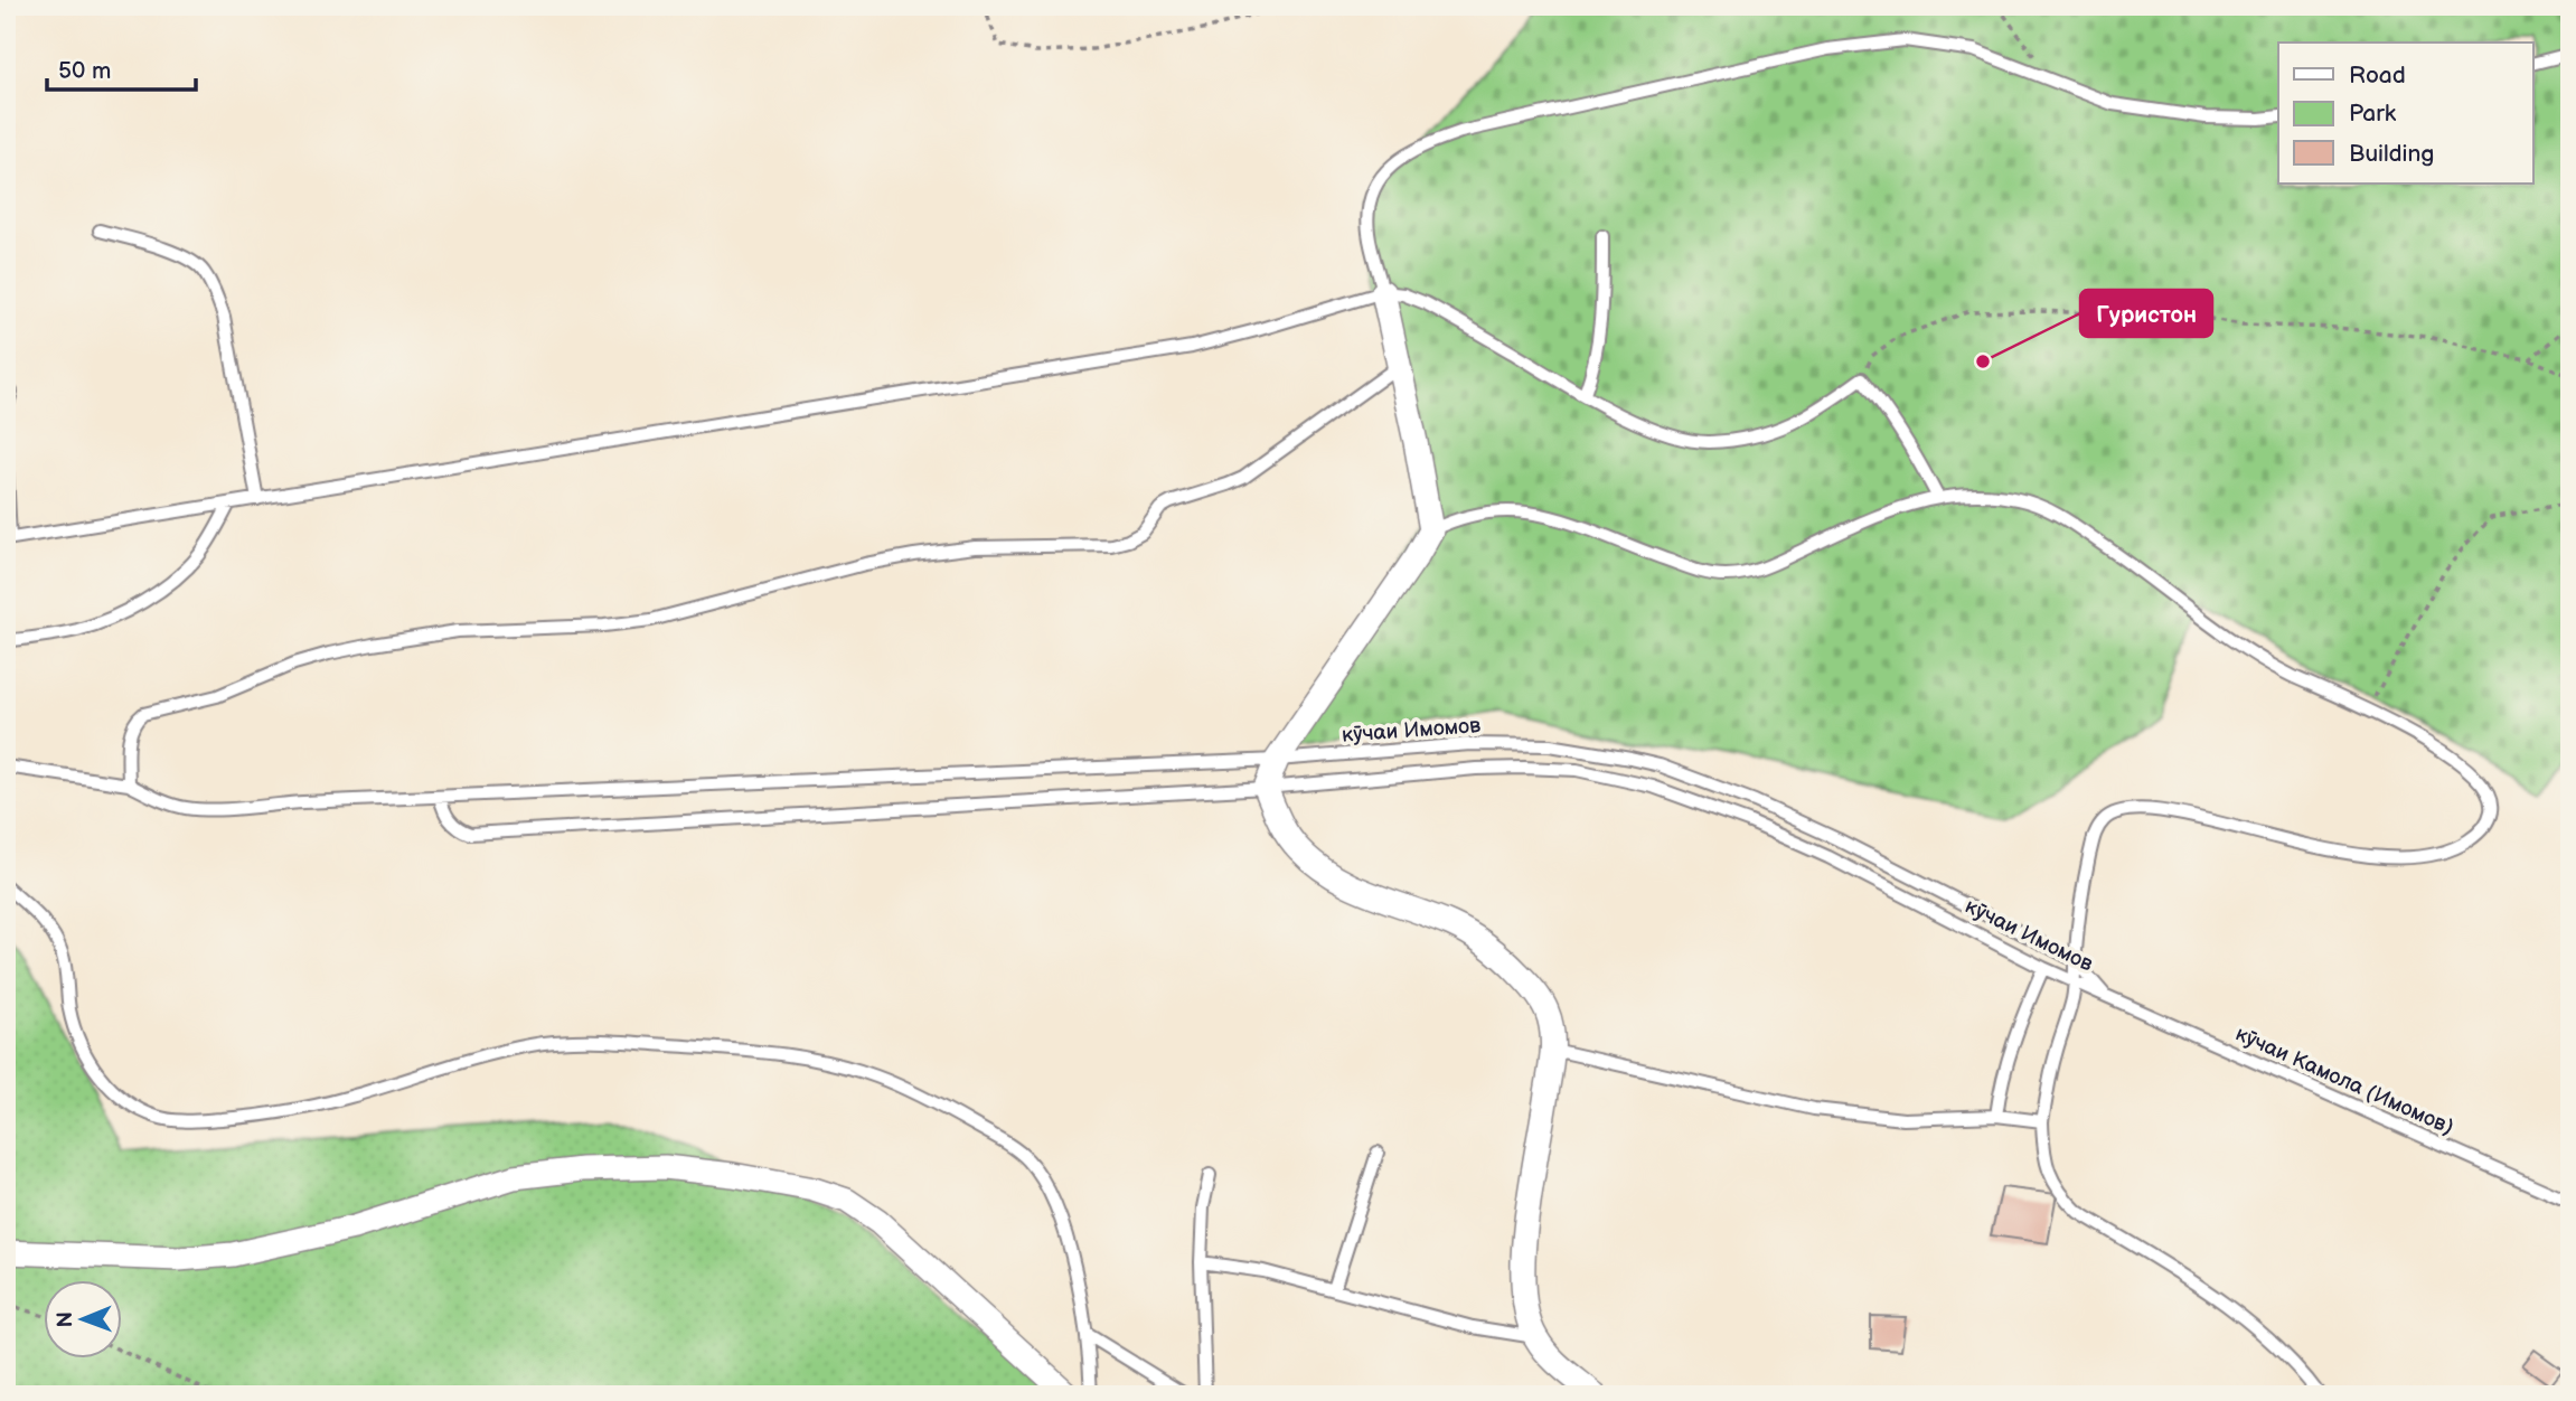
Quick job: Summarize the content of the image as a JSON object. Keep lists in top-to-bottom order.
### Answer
{
  "streets": {
    "lane": ["кӯчаи Имомов", "кӯчаи Камола (Имомов)"]
  },
  "crossings": [
    ["кӯчаи Имомов", "кӯчаи Камола (Имомов)"]
  ],
  "places": ["Гуристон"],
  "legend": ["Road", "Park", "Building"],
  "scale_bar": "50 m",
  "north": "left"
}
